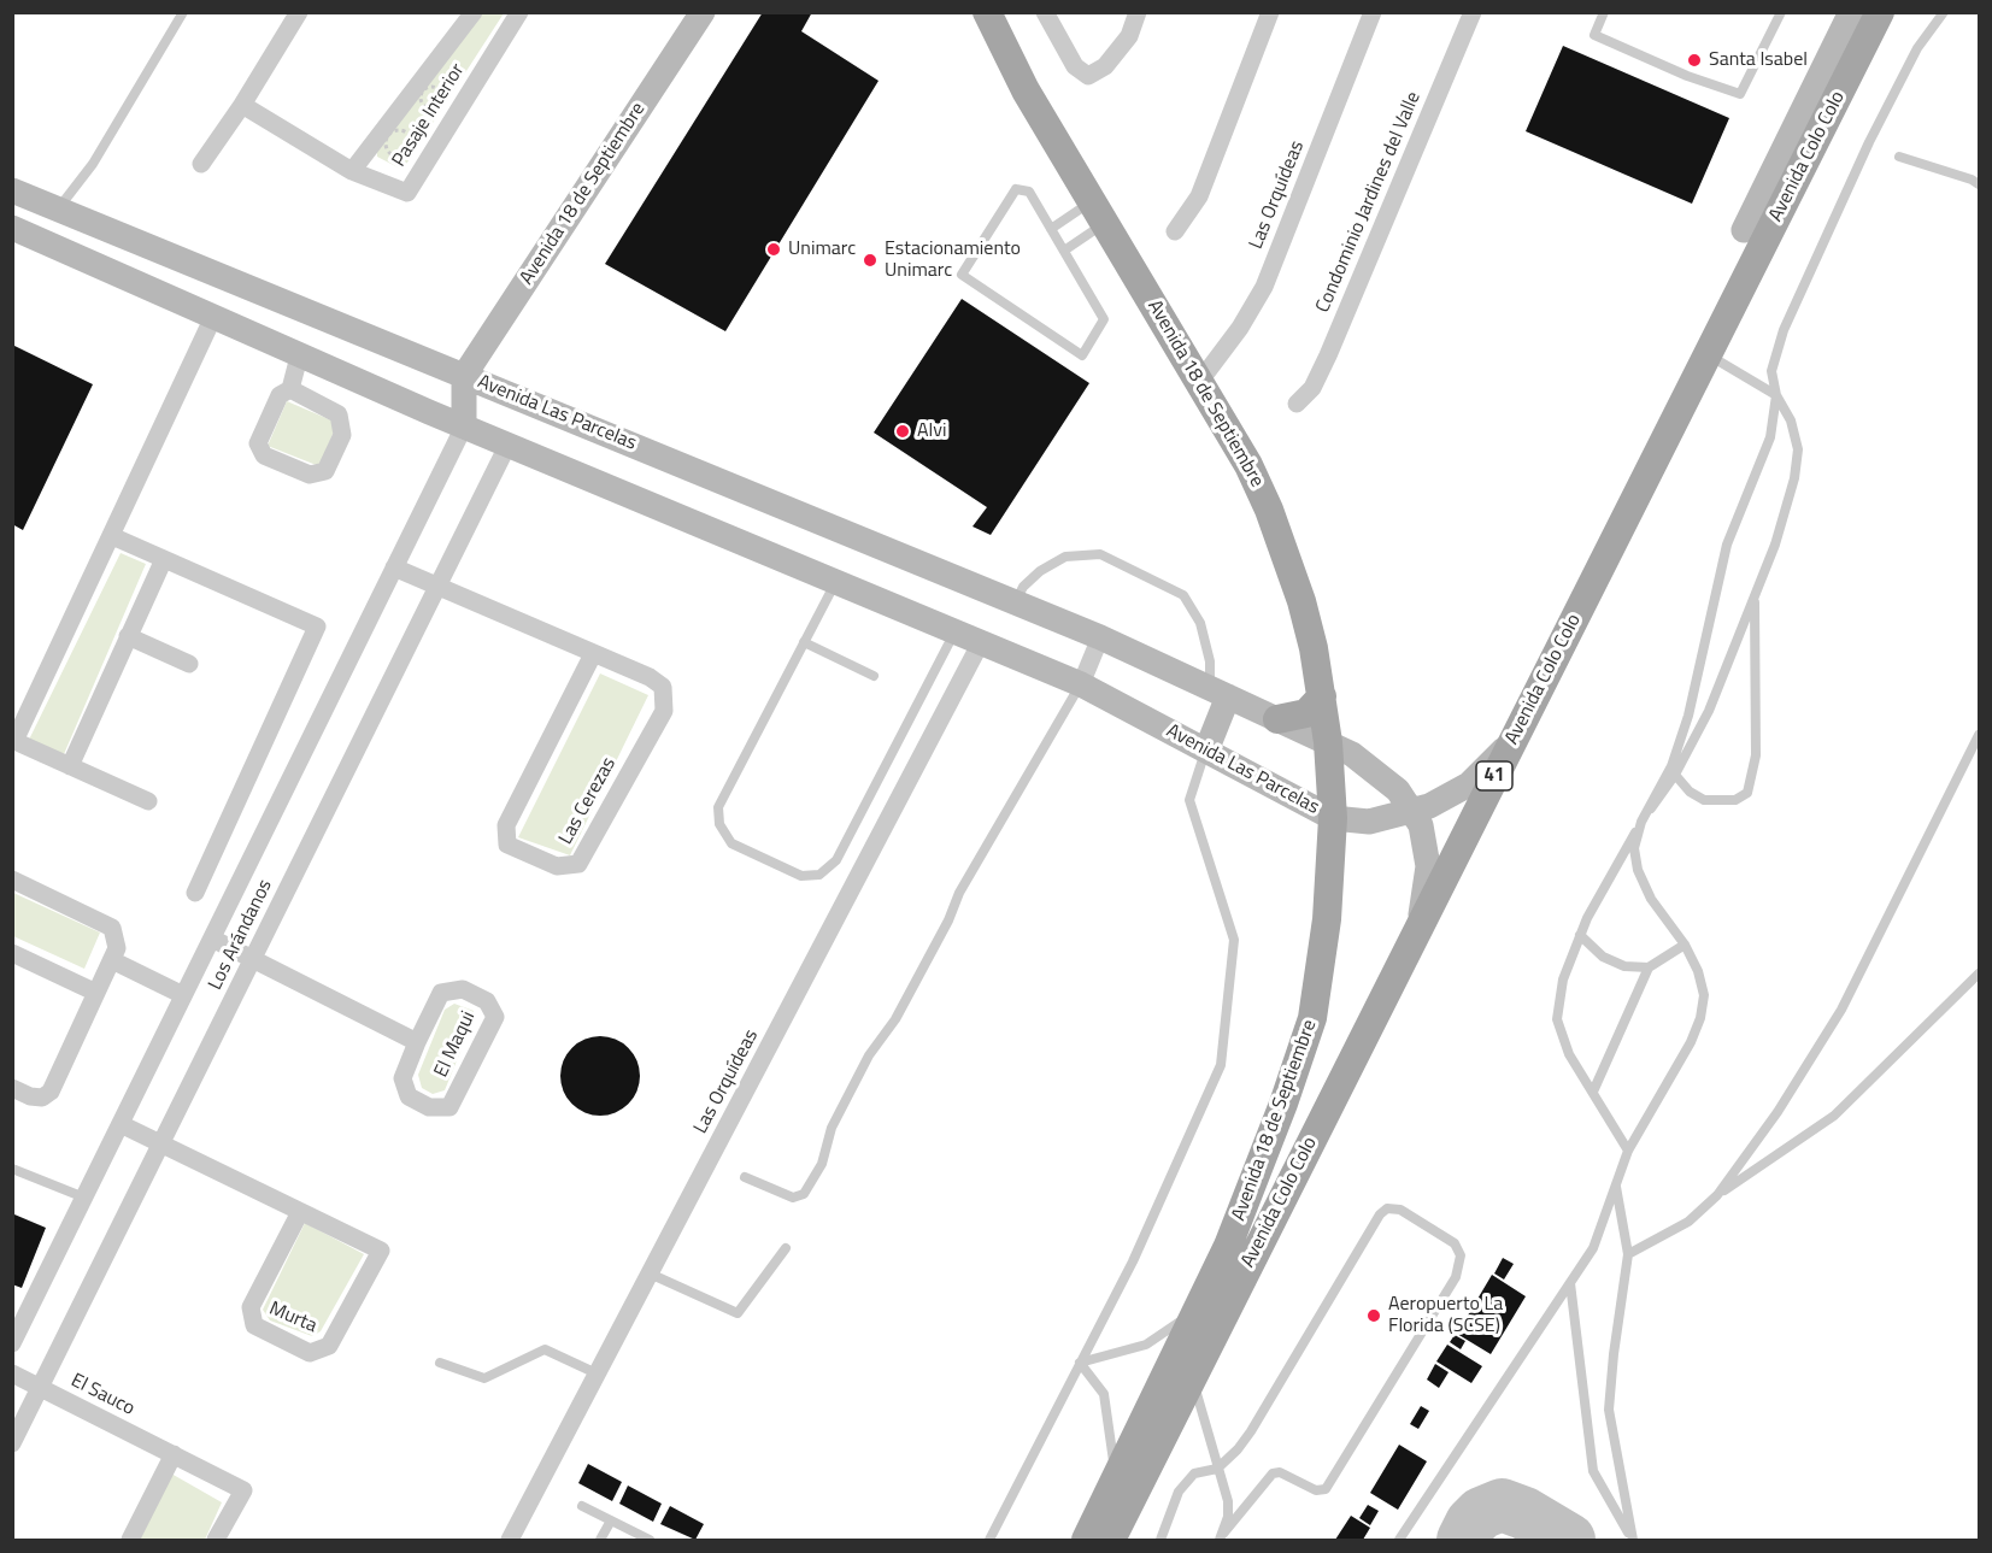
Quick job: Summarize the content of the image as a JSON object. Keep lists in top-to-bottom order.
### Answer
{
  "streets": {
    "main road": [
      "Avenida Colo Colo",
      "Avenida 18 de Septiembre",
      "Avenida Las Parcelas",
      "41"
    ],
    "street": [
      "Pasaje Interior",
      "Las Orquídeas",
      "Condominio Jardines del Valle",
      "Las Cerezas",
      "Los Arándanos",
      "El Maqui",
      "Murta",
      "El Sauco"
    ]
  },
  "crossings": [
    ["Avenida Colo Colo", "Avenida Las Parcelas"],
    ["Avenida 18 de Septiembre", "Las Orquídeas"],
    ["Avenida 18 de Septiembre", "Avenida Las Parcelas"],
    ["Las Orquídeas", "Avenida Las Parcelas"],
    ["Avenida Las Parcelas", "Los Arándanos"],
    ["Las Cerezas", "Los Arándanos"],
    ["Los Arándanos", "El Maqui"],
    ["Los Arándanos", "Murta"],
    ["Los Arándanos", "El Sauco"]
  ],
  "places": [
    "Santa Isabel",
    "Unimarc",
    "Estacionamiento Unimarc",
    "Alvi",
    "Aeropuerto La Florida (SCSE)"
  ]
}
